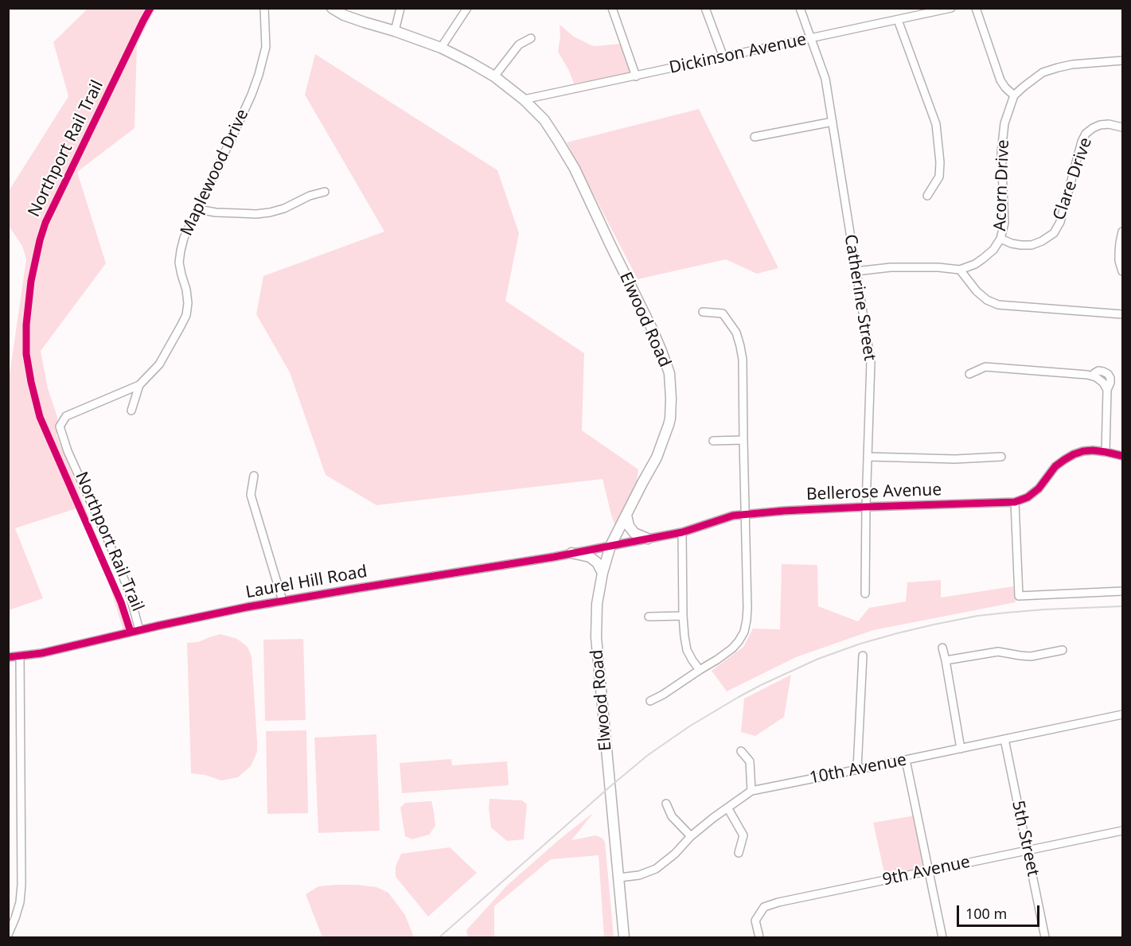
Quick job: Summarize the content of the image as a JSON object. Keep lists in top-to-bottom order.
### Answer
{
  "streets": {
    "main road": ["Elwood Road"],
    "street": [
      "Dickinson Avenue",
      "Maplewood Drive",
      "Clare Drive",
      "Acorn Drive",
      "Catherine Street",
      "Bellerose Avenue",
      "Laurel Hill Road",
      "10th Avenue",
      "5th Street",
      "9th Avenue"
    ],
    "cycle path": ["Northport Rail Trail"]
  },
  "crossings": [
    ["Dickinson Avenue", "Catherine Street"],
    ["Dickinson Avenue", "Elwood Road"],
    ["Maplewood Drive", "Laurel Hill Road"],
    ["Clare Drive", "Acorn Drive"],
    ["Catherine Street", "Bellerose Avenue"],
    ["Elwood Road", "Bellerose Avenue"],
    ["Elwood Road", "Laurel Hill Road"],
    ["Elwood Road", "10th Avenue"],
    ["Bellerose Avenue", "Laurel Hill Road"],
    ["10th Avenue", "5th Street"],
    ["5th Street", "9th Avenue"]
  ],
  "scale_bar": "100 m"
}
